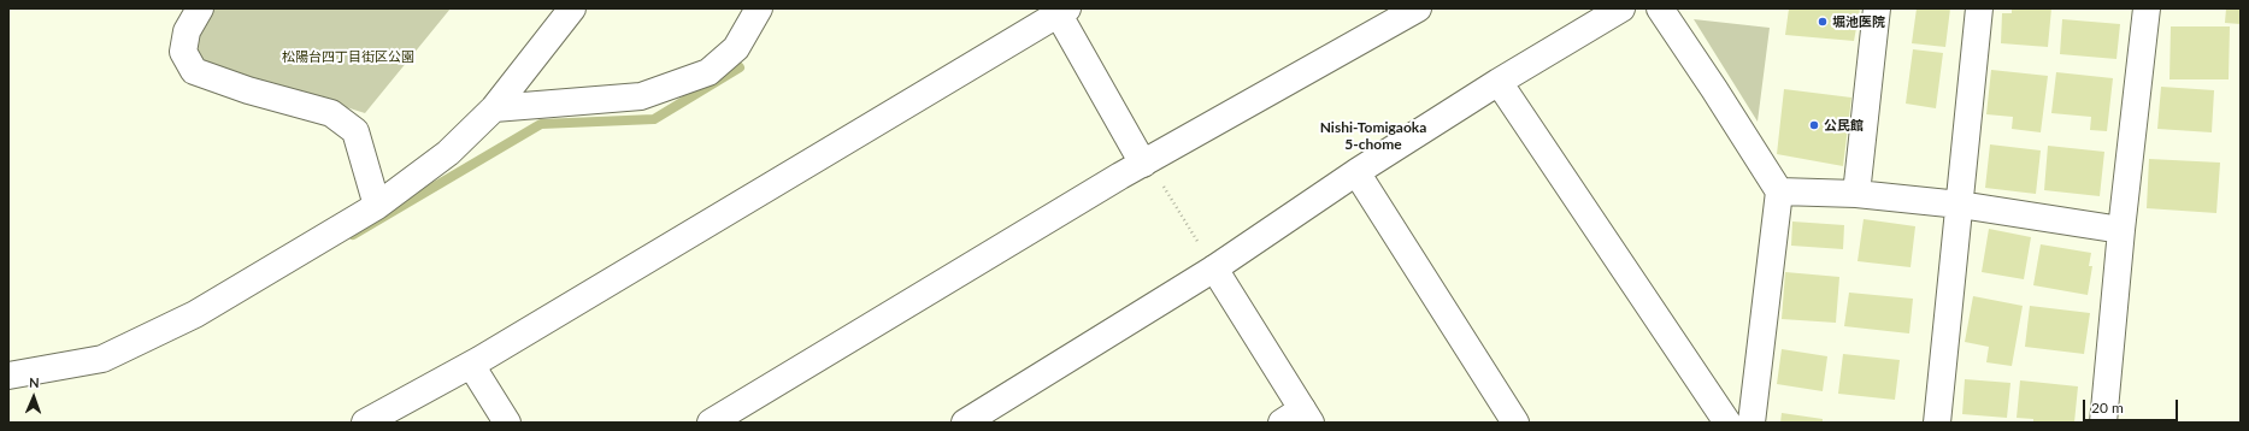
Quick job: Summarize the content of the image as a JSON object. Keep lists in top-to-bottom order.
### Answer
{
  "districts": ["Nishi-Tomigaoka 5-chome"],
  "parks": ["松陽台四丁目街区公園"],
  "places": ["堀池医院", "公民館"],
  "scale_bar": "20 m",
  "north": "top"
}
